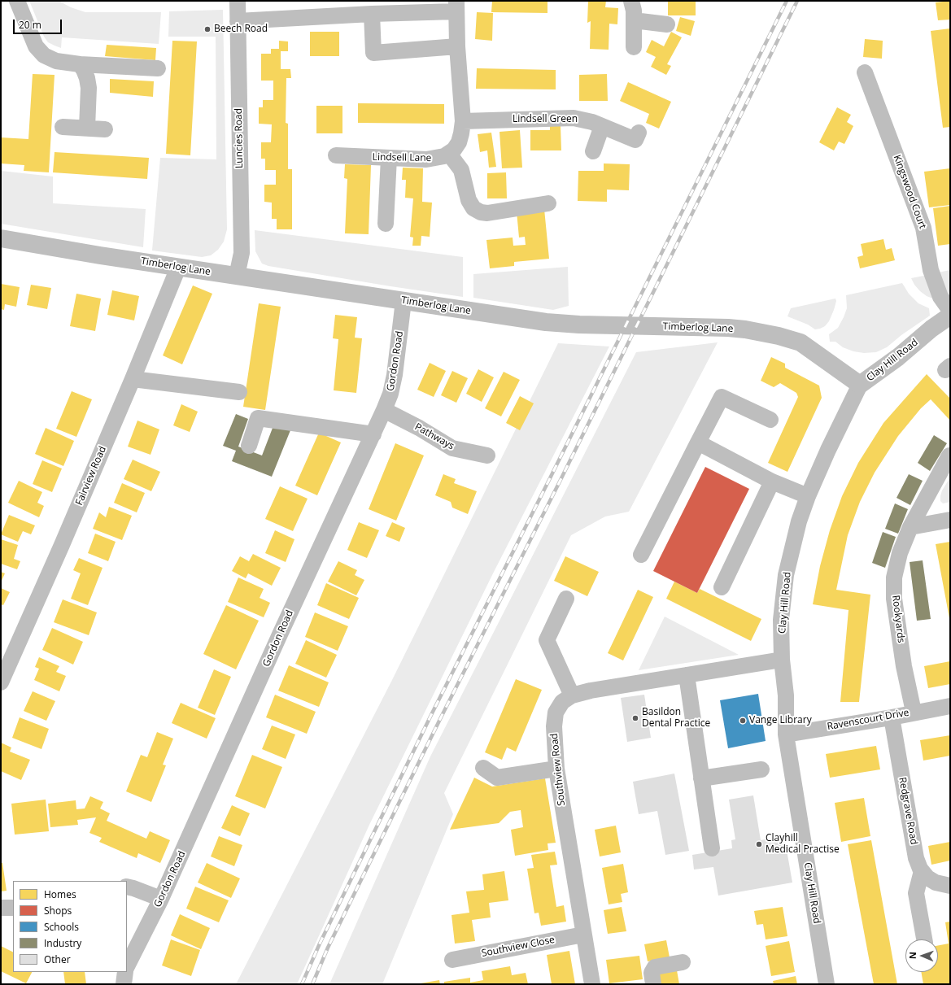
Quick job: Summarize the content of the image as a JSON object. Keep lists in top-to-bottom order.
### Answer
{
  "streets": {
    "main road": ["Timberlog Lane", "Clay Hill Road"],
    "street": [
      "Lindsell Green",
      "Luncies Road",
      "Lindsell Lane",
      "Kingswood Court",
      "Gordon Road",
      "Pathways",
      "Fairview Road",
      "Rookyards",
      "Ravenscourt Drive",
      "Southview Road",
      "Redgrave Road",
      "Southview Close"
    ]
  },
  "crossings": [
    ["Luncies Road", "Timberlog Lane"],
    ["Timberlog Lane", "Clay Hill Road"],
    ["Timberlog Lane", "Gordon Road"],
    ["Timberlog Lane", "Fairview Road"],
    ["Clay Hill Road", "Ravenscourt Drive"],
    ["Clay Hill Road", "Southview Road"],
    ["Gordon Road", "Pathways"],
    ["Rookyards", "Ravenscourt Drive"],
    ["Ravenscourt Drive", "Redgrave Road"],
    ["Southview Road", "Southview Close"]
  ],
  "places": [
    "Beech Road",
    "Basildon Dental Practice",
    "Vange Library",
    "Clayhill Medical Practise"
  ],
  "legend": [
    "Homes",
    "Shops",
    "Schools",
    "Industry",
    "Other"
  ],
  "scale_bar": "20 m",
  "north": "left"
}
